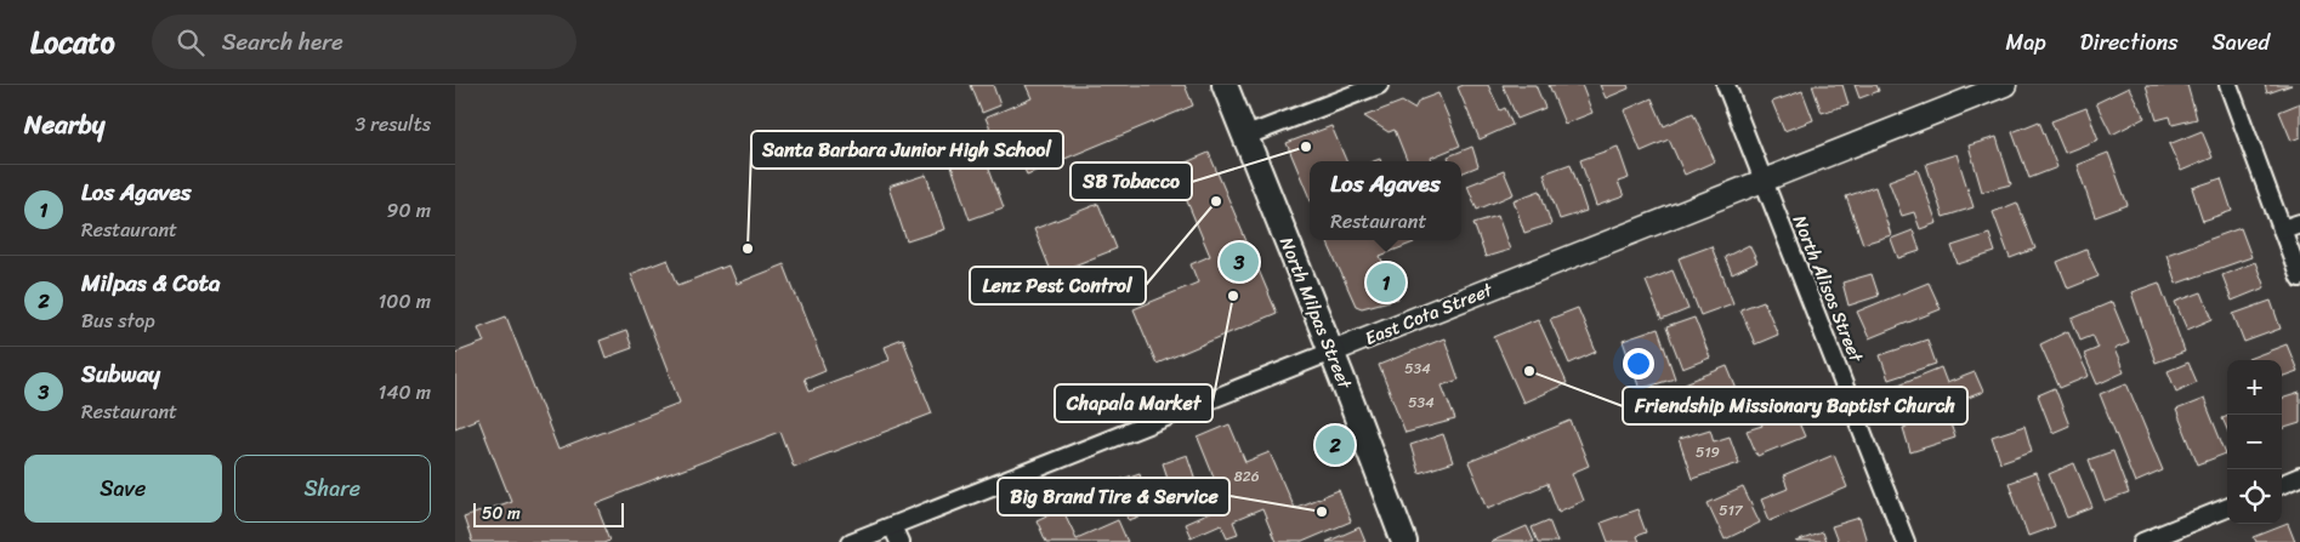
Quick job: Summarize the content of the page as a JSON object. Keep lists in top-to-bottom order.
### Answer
{
  "streets": {
    "main road": ["North Milpas Street"],
    "street": ["North Alisos Street", "East Cota Street"]
  },
  "crossings": [
    ["North Alisos Street", "East Cota Street"],
    ["North Milpas Street", "East Cota Street"]
  ],
  "places": [
    "SB Tobacco",
    "Lenz Pest Control",
    "Santa Barbara Junior High School",
    "Chapala Market",
    "Friendship Missionary Baptist Church",
    "Big Brand Tire & Service"
  ],
  "house_numbers": [
    "534",
    "534",
    "519",
    "826",
    "517"
  ],
  "scale_bar": "50 m",
  "page": {
    "header": "Locato",
    "search": "Search here",
    "nav": ["Map", "Directions", "Saved"],
    "heading": ["Nearby", "3 results"],
    "popup": ["Los Agaves", "Restaurant"],
    "list": [
      {
        "mark": "1",
        "name": "Los Agaves",
        "note": "Restaurant",
        "value": "90 m"
      },
      {
        "mark": "2",
        "name": "Milpas & Cota",
        "note": "Bus stop",
        "value": "100 m"
      },
      {
        "mark": "3",
        "name": "Subway",
        "note": "Restaurant",
        "value": "140 m"
      }
    ],
    "pins": ["3", "1", "2"],
    "map_buttons": ["+", "−"],
    "buttons": ["Save", "Share"],
    "scale": "50 m"
  }
}
